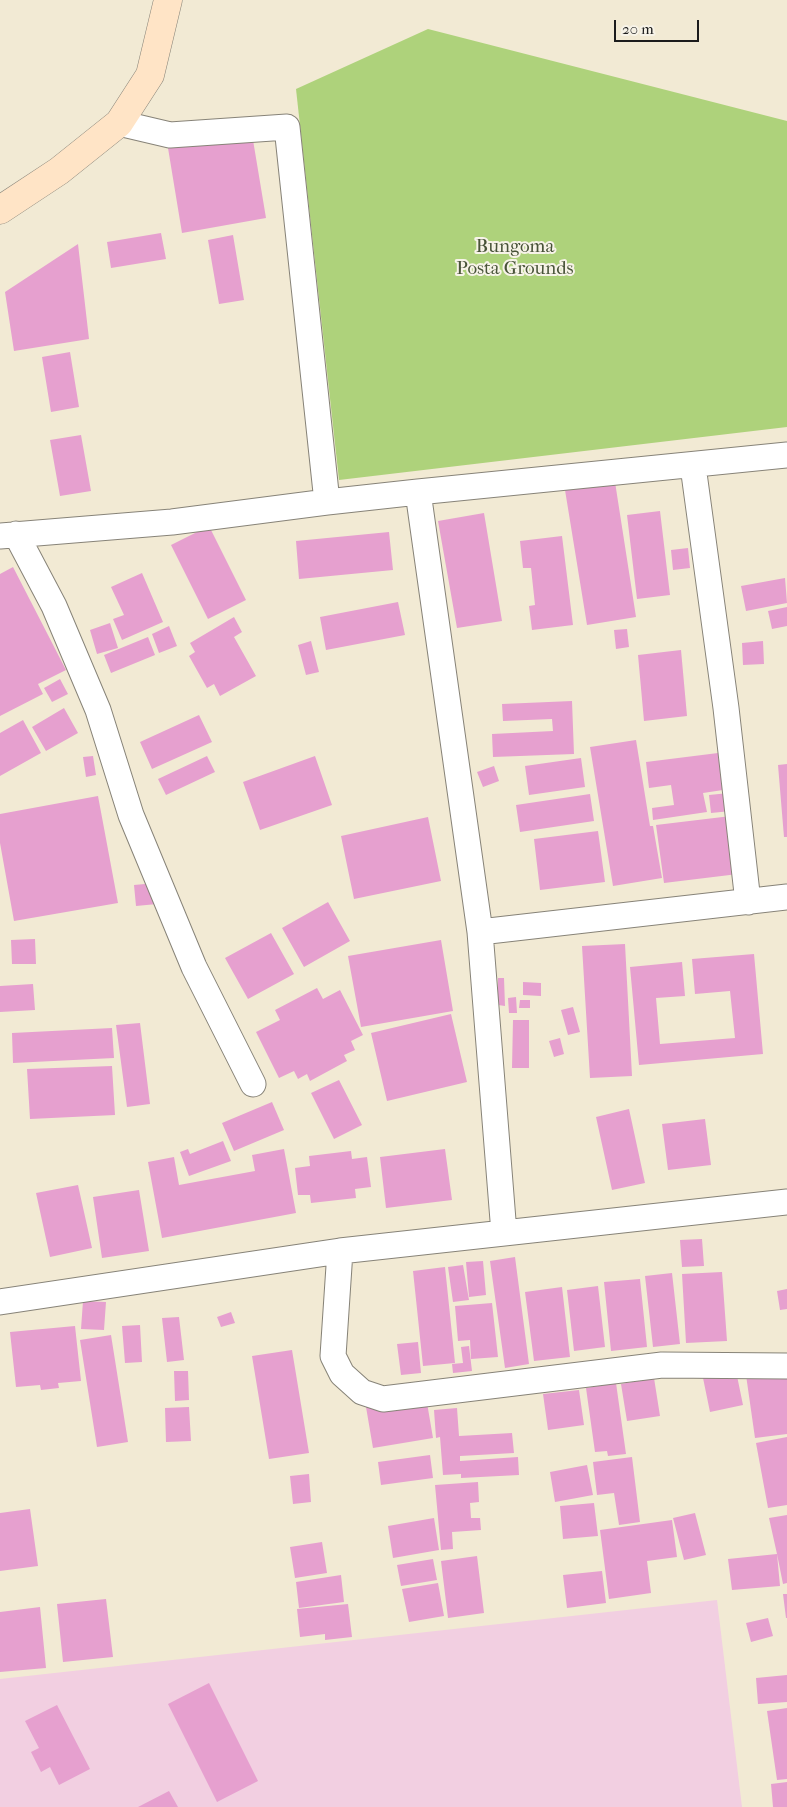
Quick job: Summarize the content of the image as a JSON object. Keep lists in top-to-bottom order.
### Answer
{
  "parks": ["Bungoma Posta Grounds"],
  "scale_bar": "20 m"
}
